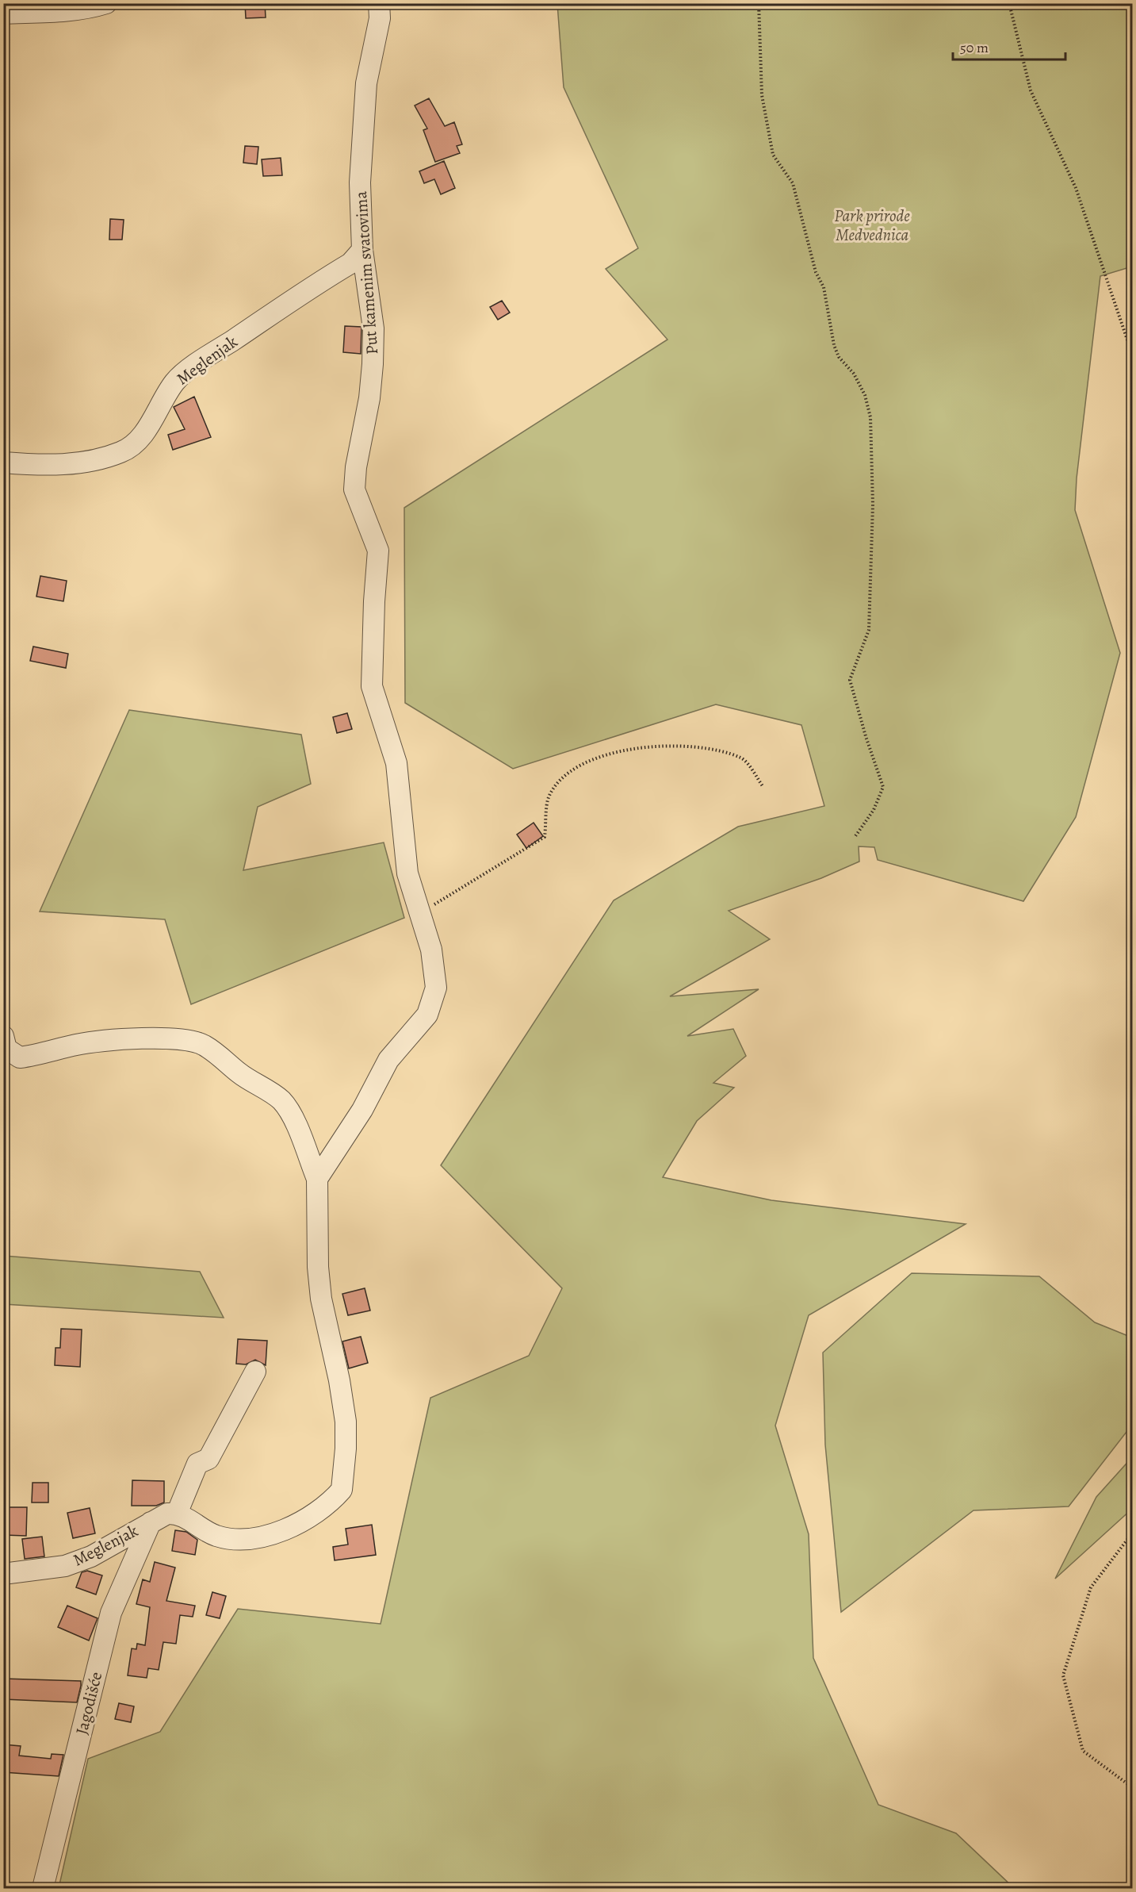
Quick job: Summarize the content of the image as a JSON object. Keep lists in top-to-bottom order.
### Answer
{
  "streets": {
    "street": ["Put kamenim svatovima", "Meglenjak", "Jagodišće"]
  },
  "crossings": [
    ["Put kamenim svatovima", "Meglenjak"],
    ["Meglenjak", "Jagodišće"]
  ],
  "parks": ["Park prirode Medvednica"],
  "scale_bar": "50 m"
}
